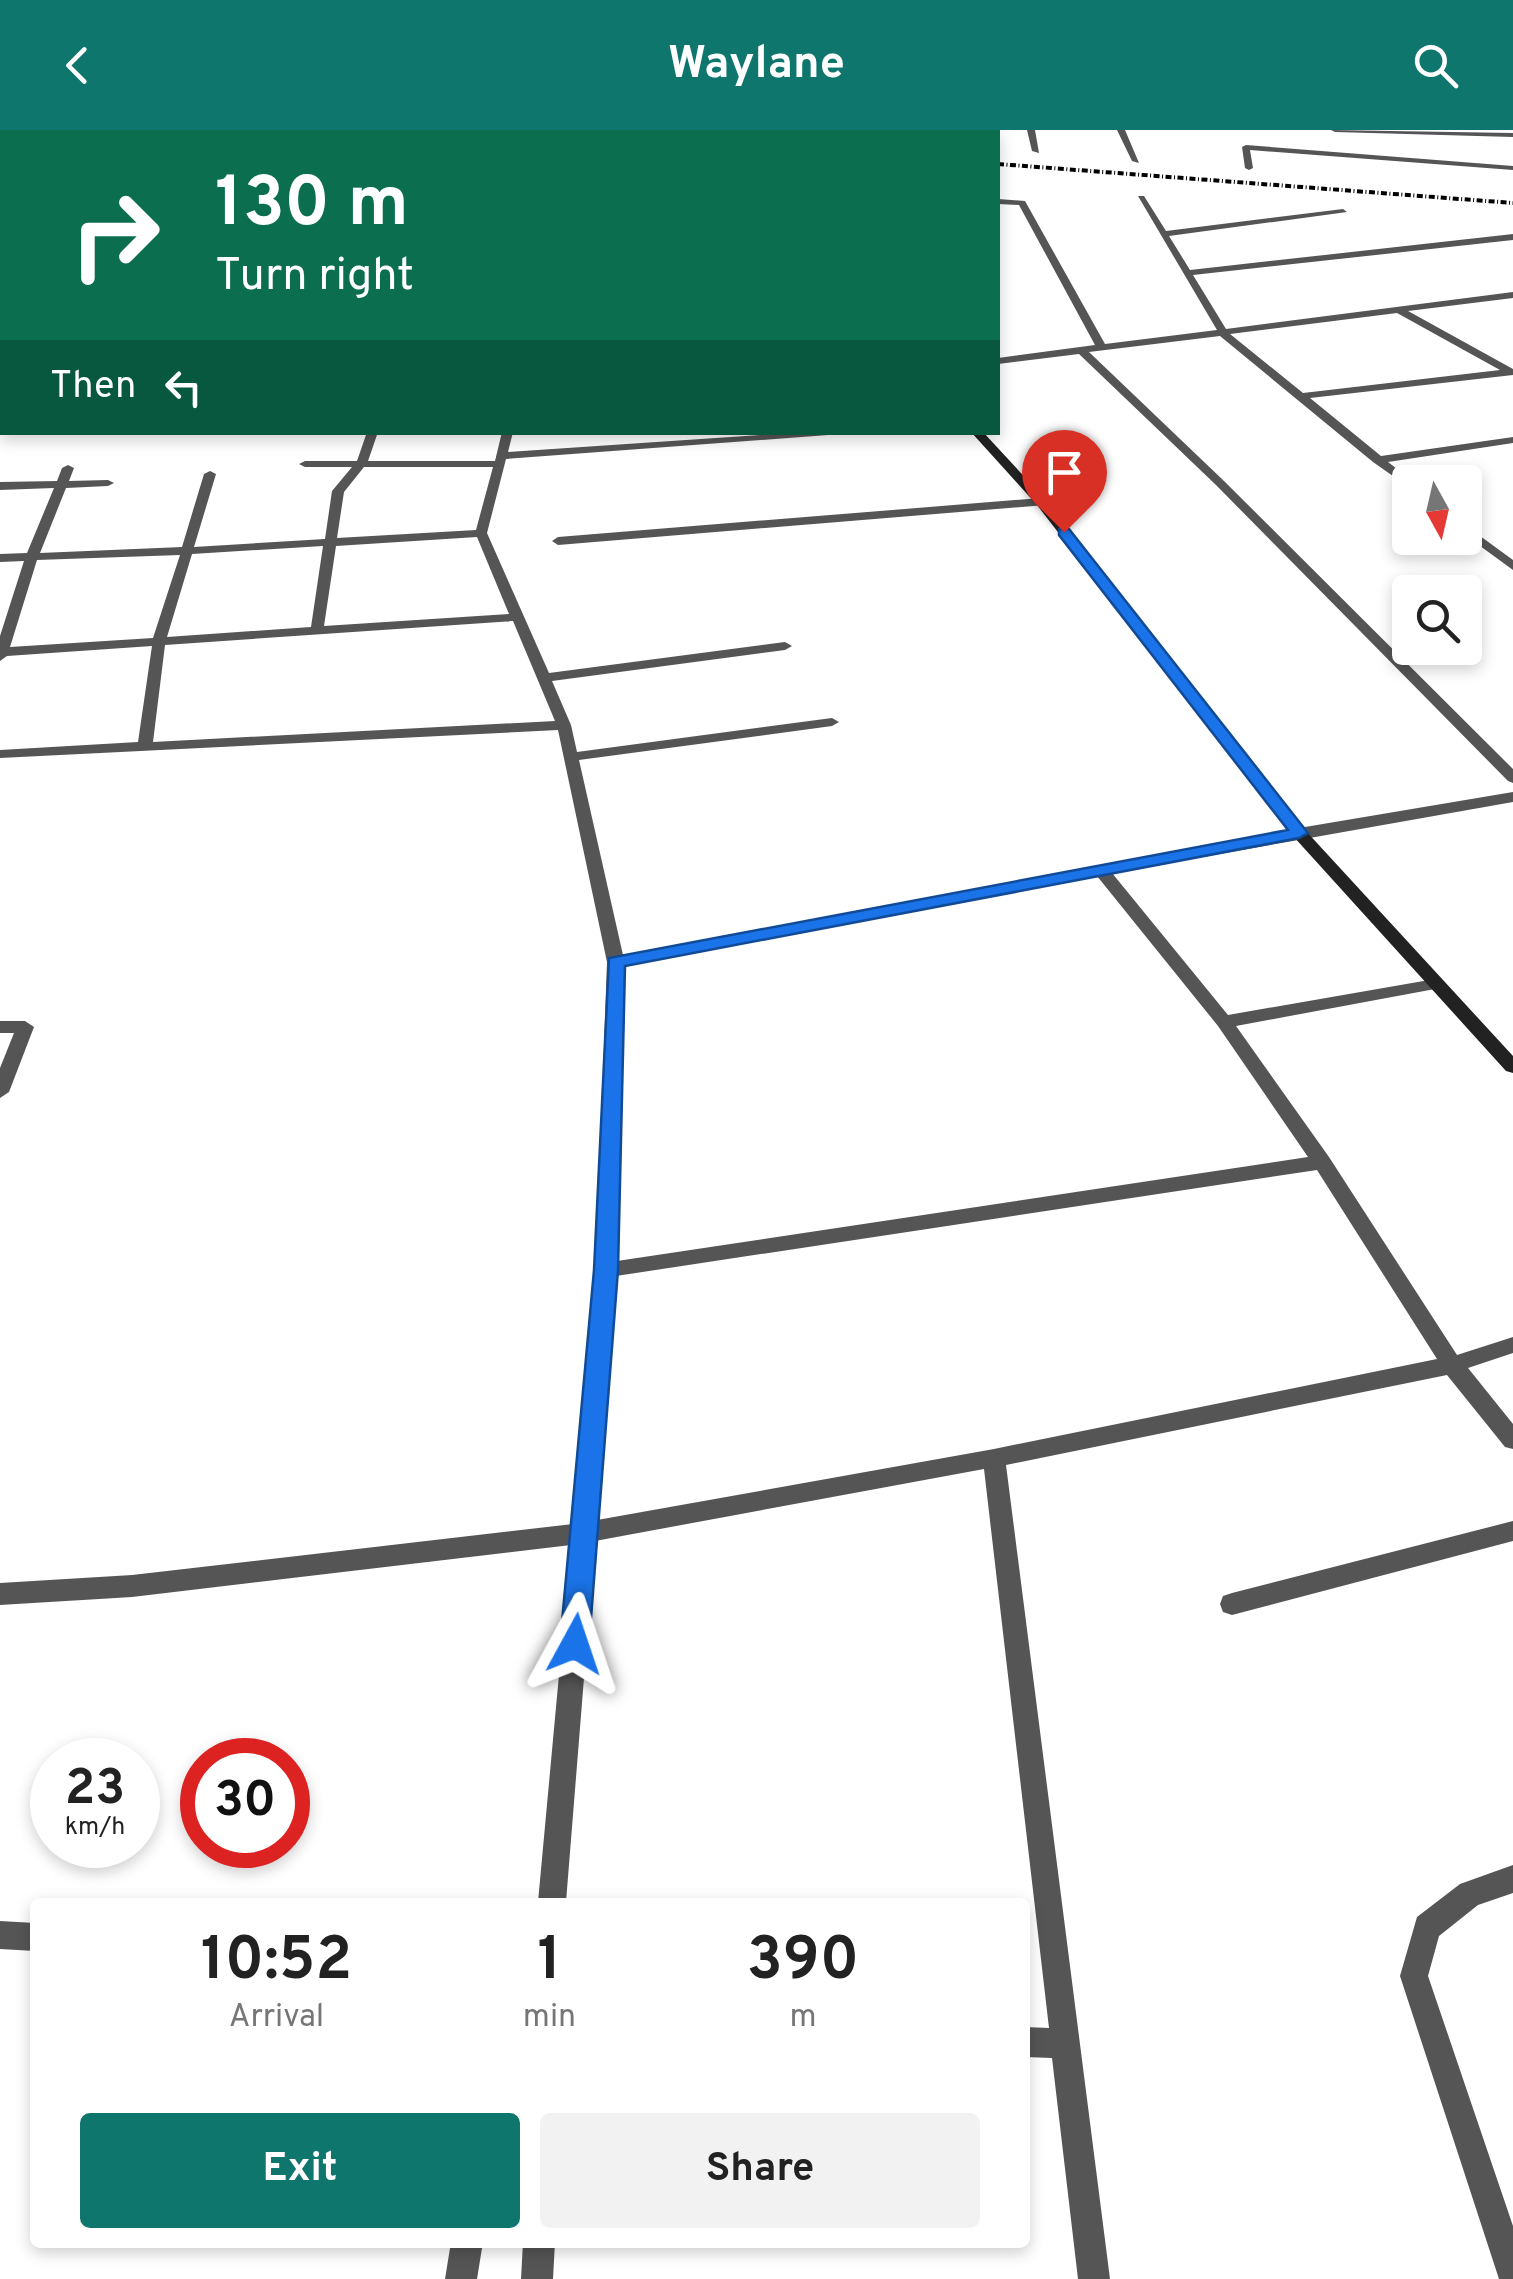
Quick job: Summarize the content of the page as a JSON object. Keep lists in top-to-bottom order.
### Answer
{
  "north": "bottom",
  "page": {
    "header": "Waylane",
    "turn": ["130 m", "Turn right"],
    "then": "Then",
    "speed": "23 km/h",
    "limit": "30",
    "eta": [
      "10:52",
      "Arrival",
      "1",
      "min",
      "390",
      "m"
    ],
    "buttons": ["Exit", "Share"]
  }
}
